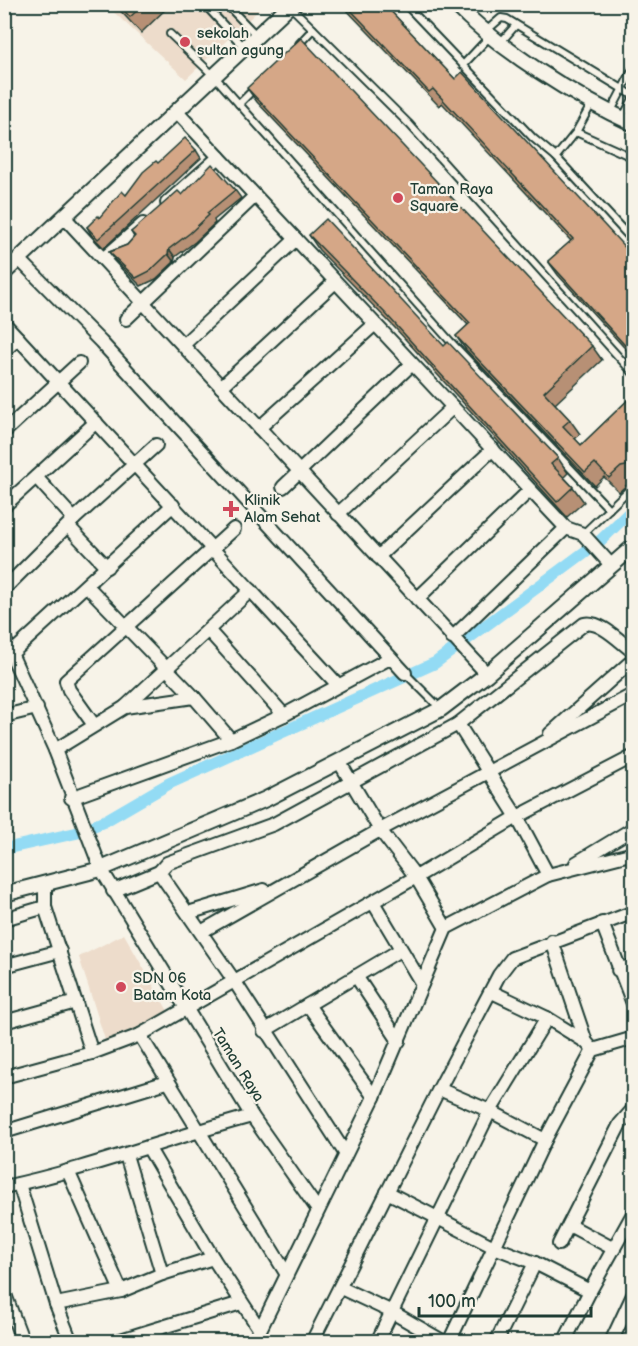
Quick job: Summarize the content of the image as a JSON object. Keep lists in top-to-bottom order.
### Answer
{
  "streets": {
    "street": ["Taman Raya"]
  },
  "places": {
    "other": ["sekolah sultan agung", "Taman Raya Square", "SDN 06 Batam Kota"],
    "health": ["Klinik Alam Sehat"]
  },
  "scale_bar": "100 m"
}
